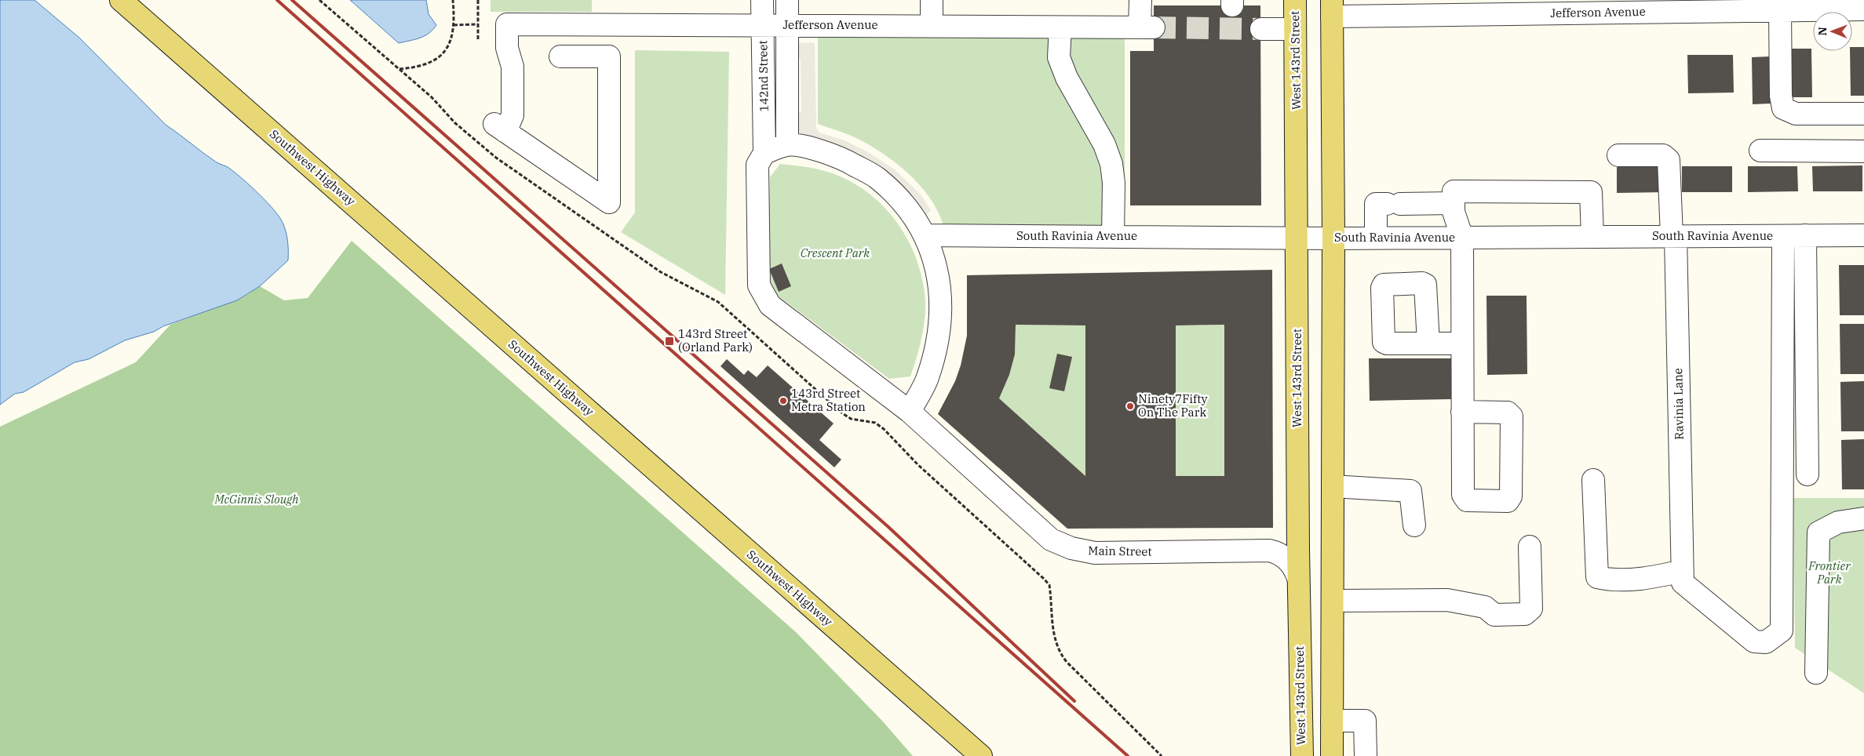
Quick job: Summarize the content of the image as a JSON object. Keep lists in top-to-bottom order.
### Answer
{
  "streets": {
    "main road": ["West 143rd Street", "Southwest Highway"],
    "street": [
      "Jefferson Avenue",
      "142nd Street",
      "South Ravinia Avenue",
      "Ravinia Lane",
      "Main Street"
    ]
  },
  "crossings": [
    ["Jefferson Avenue", "142nd Street"],
    ["West 143rd Street", "South Ravinia Avenue"],
    ["West 143rd Street", "Main Street"],
    ["142nd Street", "Main Street"],
    ["South Ravinia Avenue", "Ravinia Lane"]
  ],
  "parks": ["Crescent Park", "McGinnis Slough", "Frontier Park"],
  "places": {
    "transit": ["143rd Street (Orland Park)"],
    "other": ["143rd Street Metra Station", "Ninety7Fifty On The Park"]
  },
  "north": "left"
}
